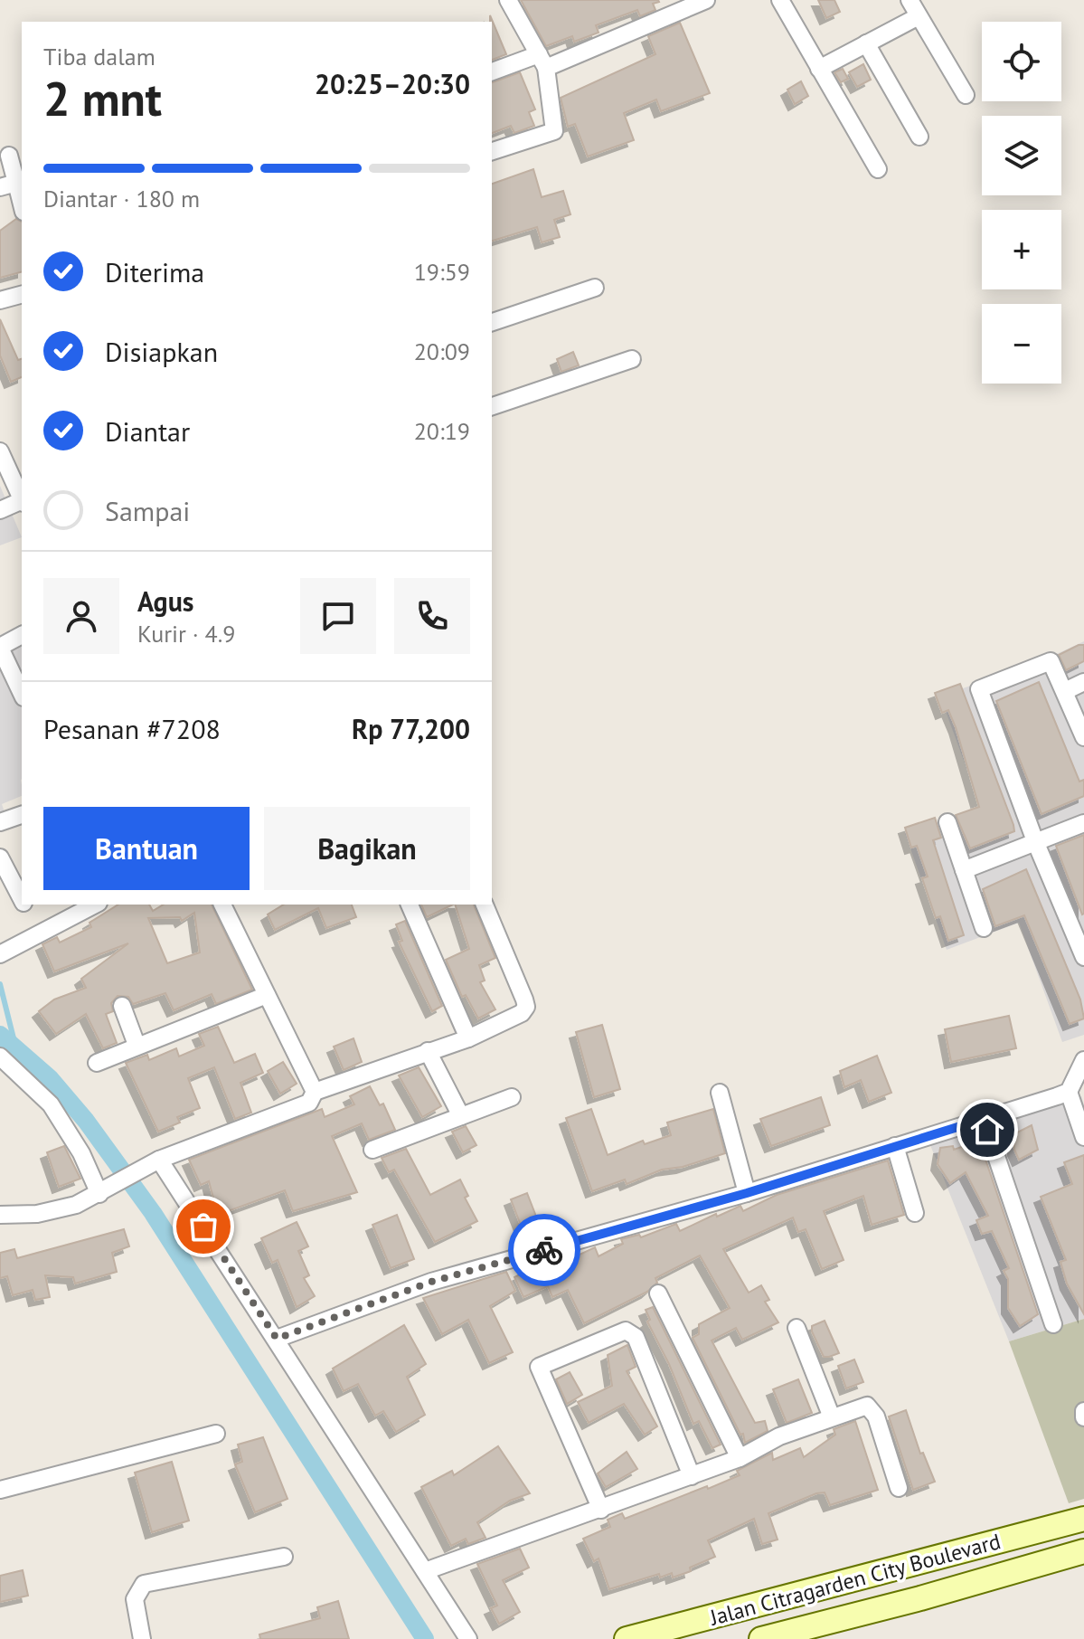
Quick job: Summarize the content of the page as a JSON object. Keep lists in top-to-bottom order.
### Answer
{
  "streets": {
    "main road": ["Jalan Citragarden City Boulevard"]
  },
  "page": {
    "map_buttons": ["+", "−"],
    "heading": ["2 mnt", "Tiba dalam", "20:25–20:30"],
    "panel": [
      "Agus",
      "Kurir · 4.9",
      "Pesanan #7208",
      "Rp 77,200"
    ],
    "bar": "Diantar · 180 m",
    "list": [
      ["Diterima", "19:59"],
      ["Disiapkan", "20:09"],
      ["Diantar", "20:19"],
      "Sampai"
    ],
    "buttons": ["Bantuan", "Bagikan"]
  }
}
